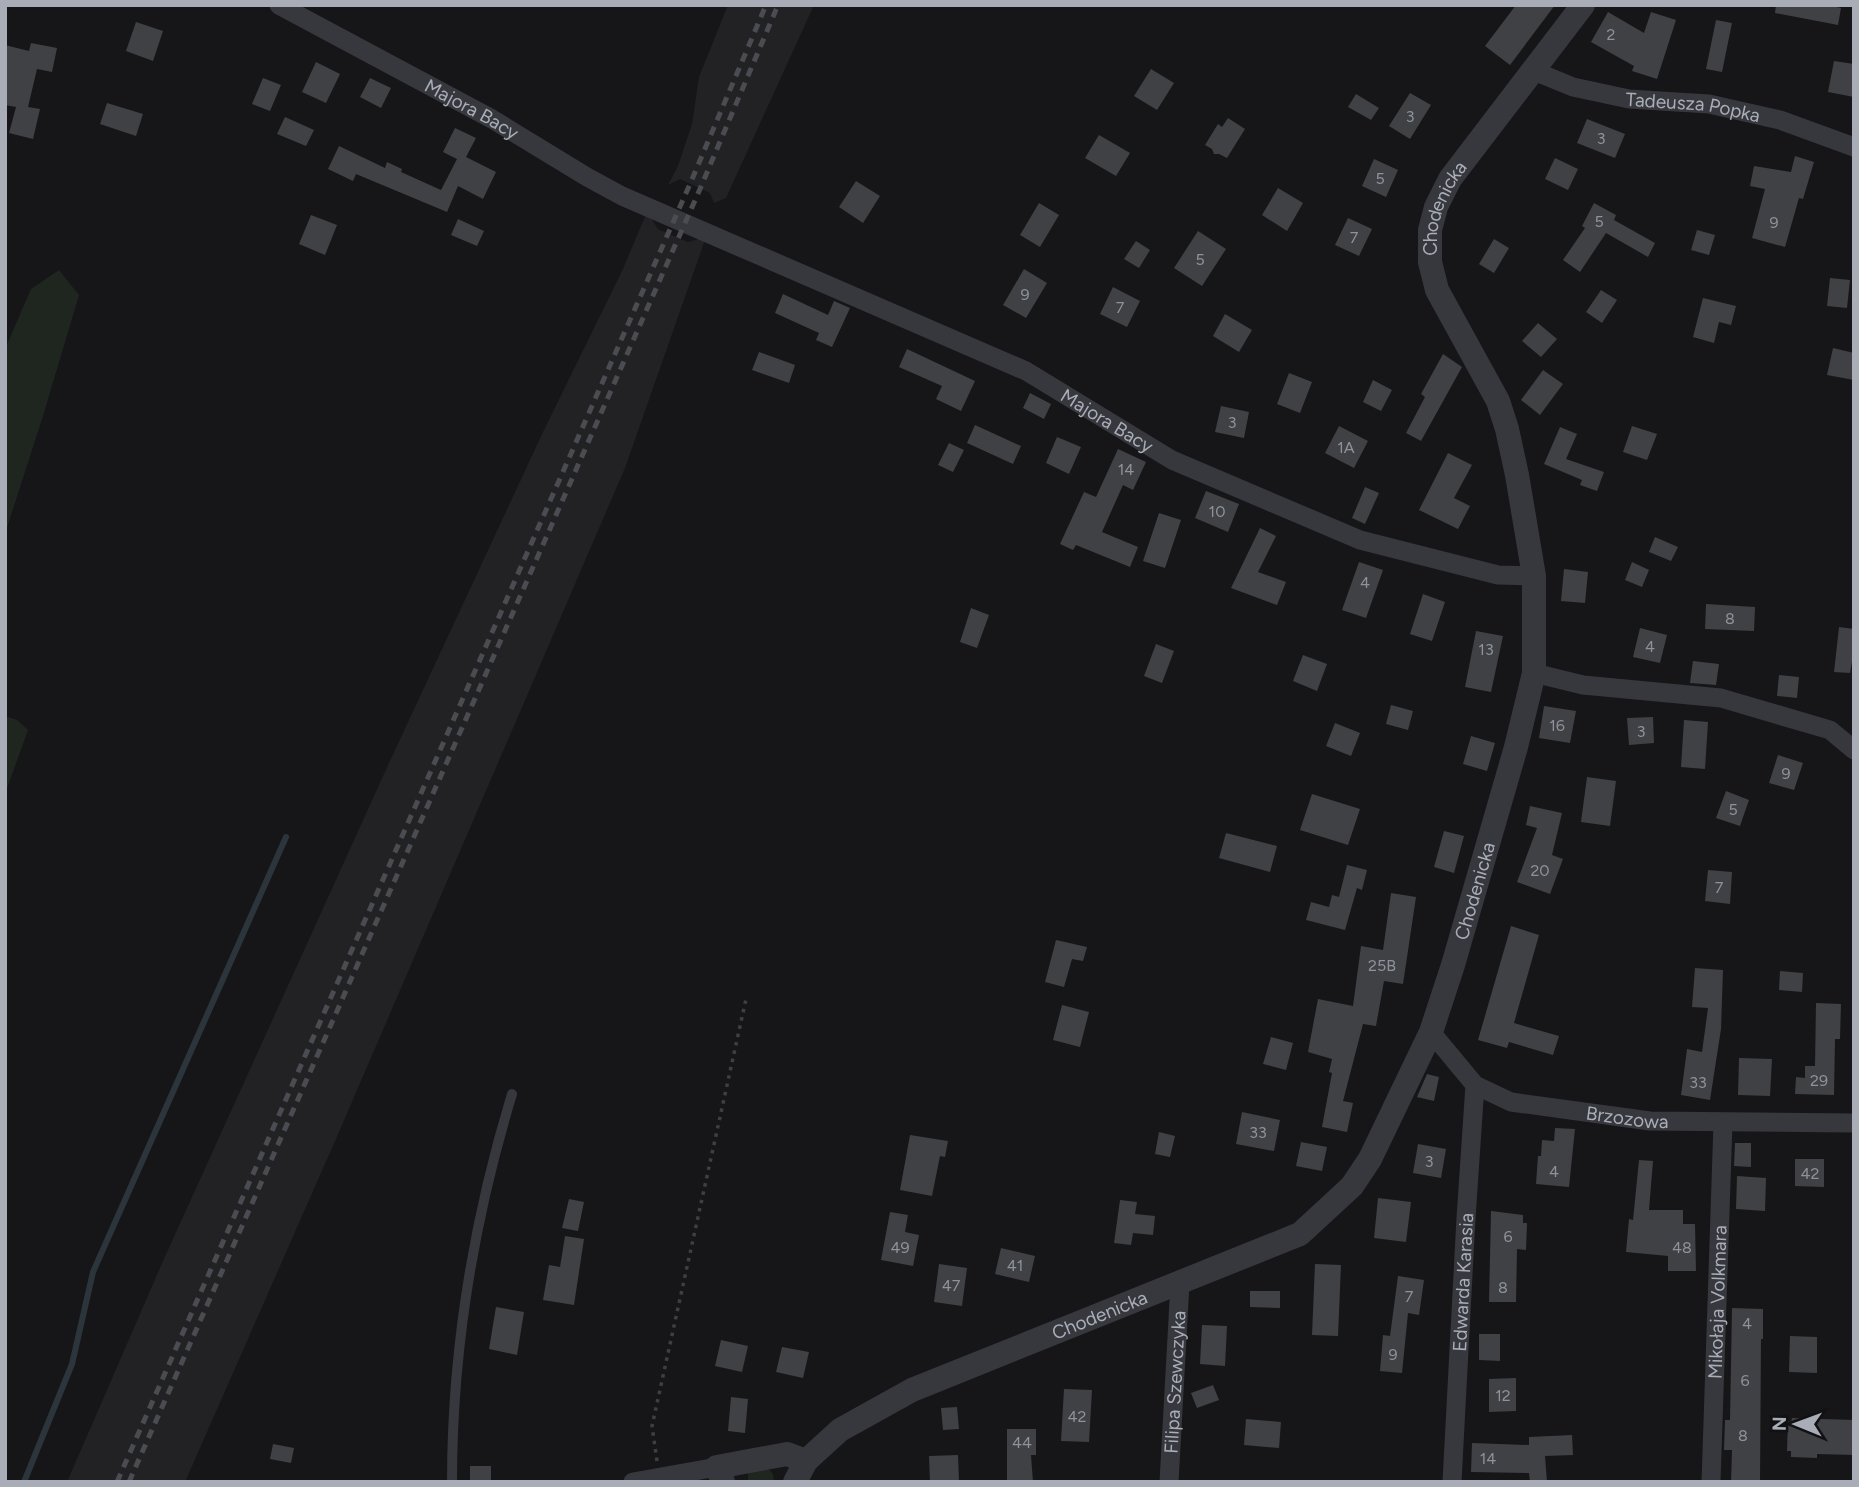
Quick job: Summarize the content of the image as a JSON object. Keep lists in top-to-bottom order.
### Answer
{
  "streets": {
    "street": [
      "Tadeusza Popka",
      "Majora Bacy",
      "Chodenicka",
      "Brzozowa",
      "Edwarda Karasia",
      "Mikołaja Volkmara",
      "Filipa Szewczyka"
    ]
  },
  "crossings": [
    ["Tadeusza Popka", "Chodenicka"],
    ["Majora Bacy", "Chodenicka"],
    ["Chodenicka", "Brzozowa"],
    ["Chodenicka", "Filipa Szewczyka"],
    ["Brzozowa", "Edwarda Karasia"],
    ["Brzozowa", "Mikołaja Volkmara"]
  ],
  "house_numbers": [
    "2",
    "3",
    "3",
    "5",
    "5",
    "9",
    "7",
    "5",
    "9",
    "7",
    "3",
    "1A",
    "14",
    "10",
    "4",
    "8",
    "4",
    "13",
    "16",
    "3",
    "9",
    "5",
    "20",
    "7",
    "25B",
    "29",
    "33",
    "33",
    "3",
    "4",
    "42",
    "6",
    "49",
    "48",
    "41",
    "47",
    "8",
    "7",
    "4",
    "9",
    "6",
    "12",
    "42",
    "8",
    "44",
    "14"
  ],
  "north": "left"
}
